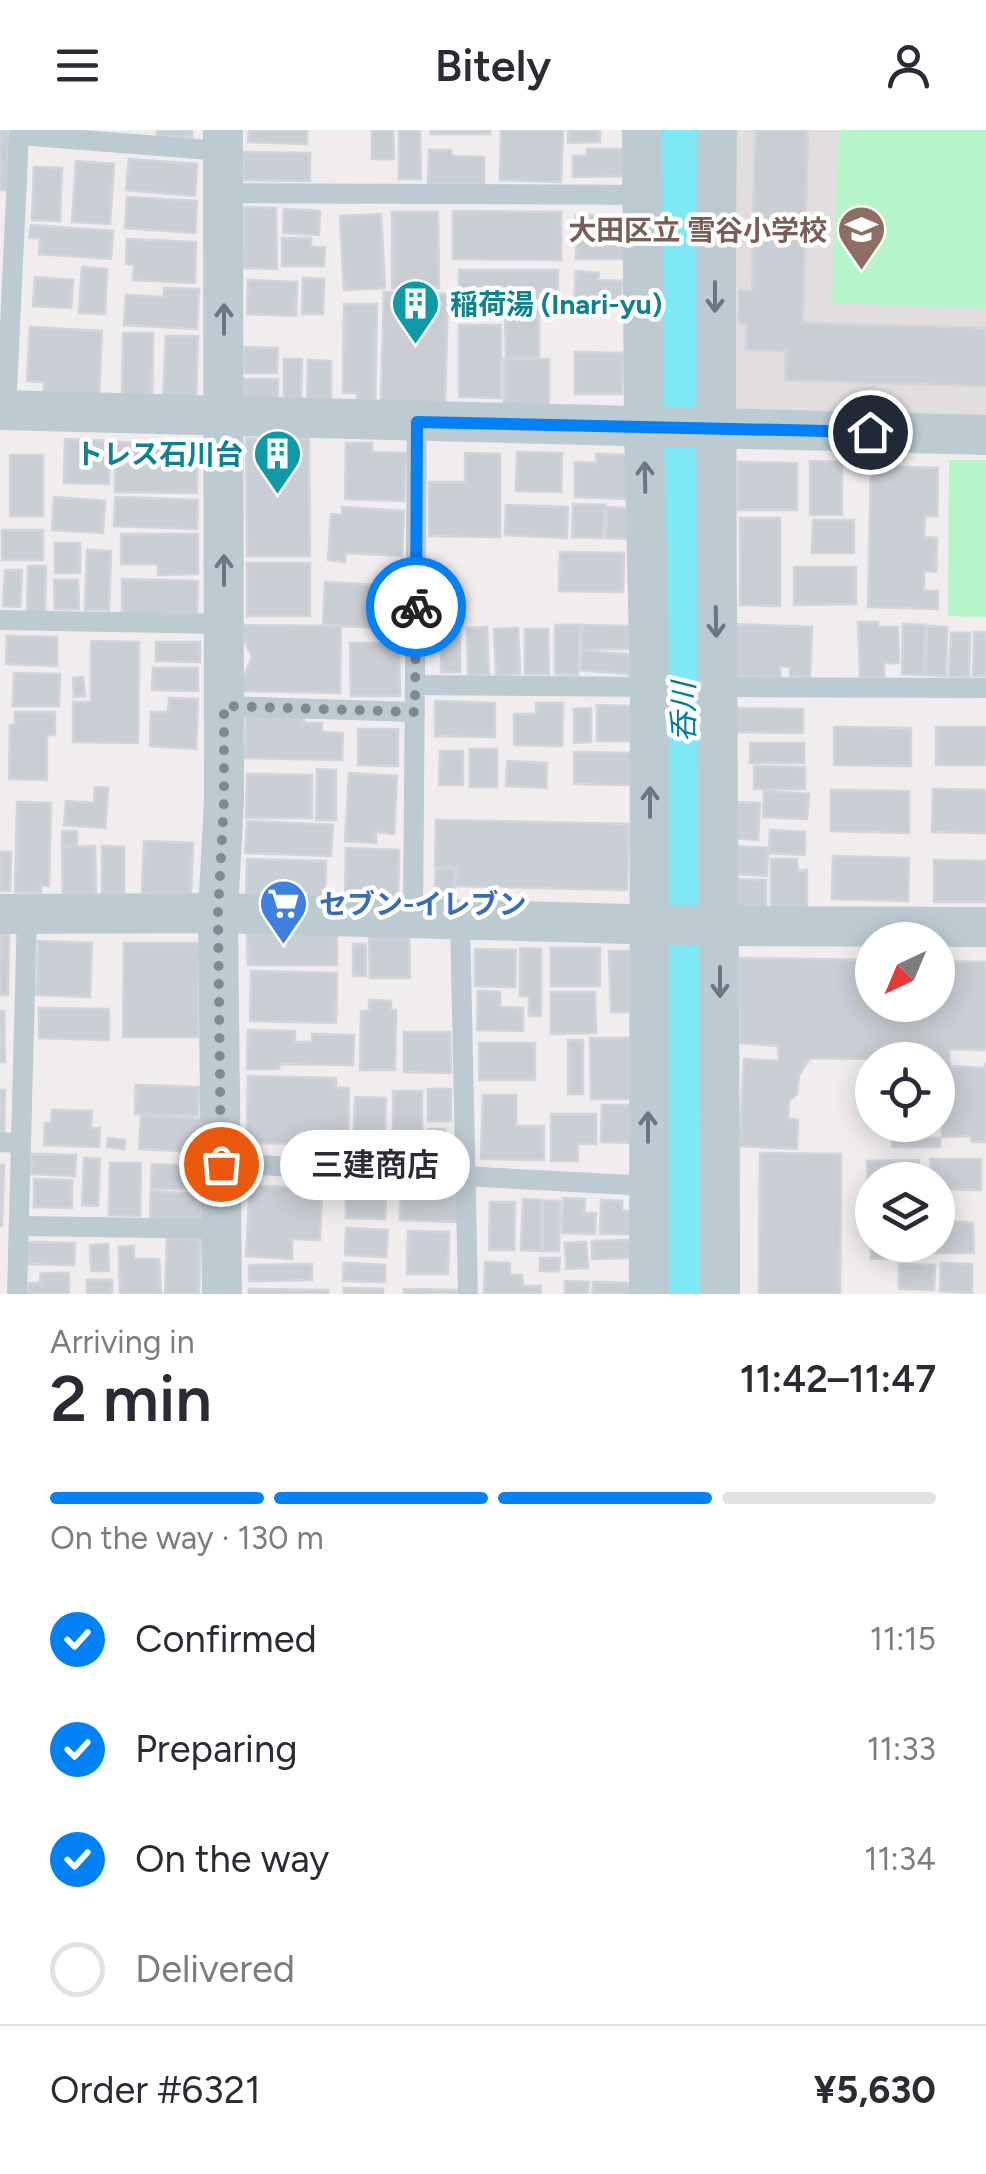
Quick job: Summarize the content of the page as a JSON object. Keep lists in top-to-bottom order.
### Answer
{
  "water": ["呑川"],
  "places": {
    "school or university": ["大田区立 雪谷小学校"],
    "building": ["稲荷湯 (Inari-yu)", "トレス石川台"],
    "supermarket": ["セブン-イレブン"],
    "other": ["三建商店"]
  },
  "north": "bottom left",
  "page": {
    "header": "Bitely",
    "bubble": "三建商店",
    "heading": ["2 min", "Arriving in", "11:42–11:47"],
    "panel": ["Order #6321", "¥5,630"],
    "bar": "On the way · 130 m",
    "list": [
      ["Confirmed", "11:15"],
      ["Preparing", "11:33"],
      ["On the way", "11:34"],
      "Delivered"
    ]
  }
}
